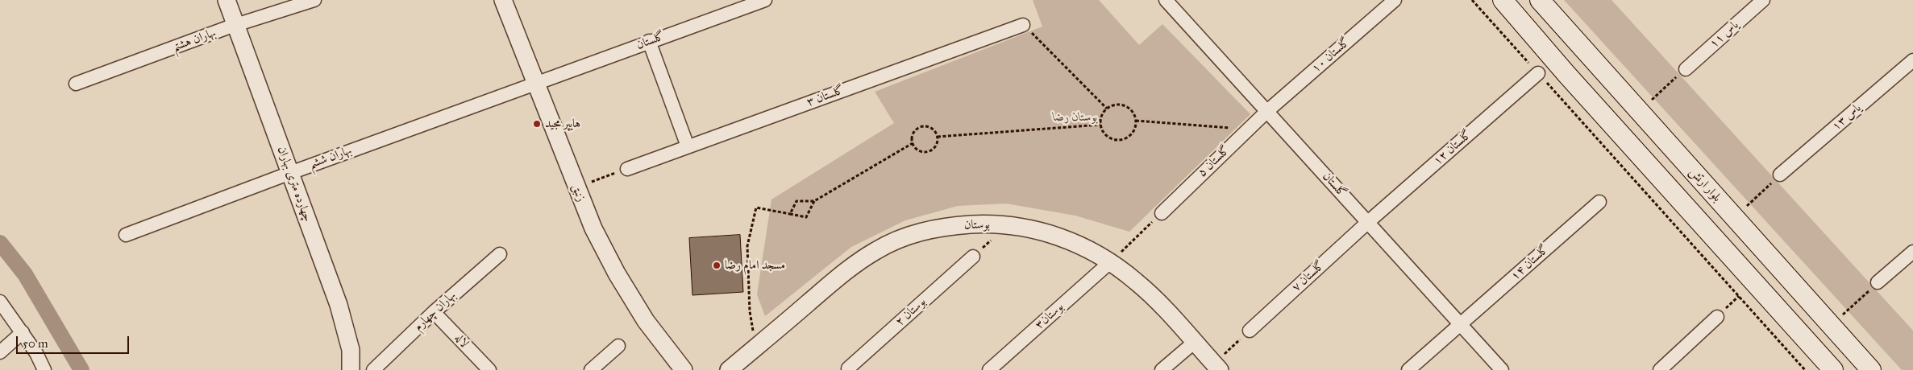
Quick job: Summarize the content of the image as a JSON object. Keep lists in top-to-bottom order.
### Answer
{
  "streets": {
    "main road": ["بلوار ارتش"],
    "street": [
      "یاس ۱۱",
      "بهاران هشتم",
      "گلستان",
      "گلستان ۱۰",
      "گلستان ۳",
      "یاس ۱۳",
      "گلستان ۱۲",
      "بهاران ششم",
      "گلستان ۵",
      "چهارده متری بهاران",
      "زنبق",
      "بوستان",
      "گلستان ۱۴",
      "گلستان ۷",
      "بهاران چهارم",
      "بوستان ۲",
      "بوستان۳",
      "لاله"
    ]
  },
  "crossings": [
    ["بهاران هشتم", "چهارده متری بهاران"],
    ["گلستان", "گلستان ۱۰"],
    ["گلستان", "گلستان ۱۲"],
    ["گلستان", "بهاران ششم"],
    ["گلستان", "گلستان ۵"],
    ["گلستان", "زنبق"],
    ["گلستان", "گلستان ۱۴"],
    ["گلستان", "گلستان ۷"],
    ["گلستان ۱۰", "گلستان ۵"],
    ["گلستان ۱۲", "گلستان ۷"],
    ["بهاران ششم", "چهارده متری بهاران"],
    ["بهاران ششم", "زنبق"],
    ["بوستان", "بوستان۳"],
    ["بهاران چهارم", "لاله"]
  ],
  "parks": ["بوستان رضا"],
  "places": ["هایپر مجید", "مسجد امام رضا"],
  "scale_bar": "50 m"
}
